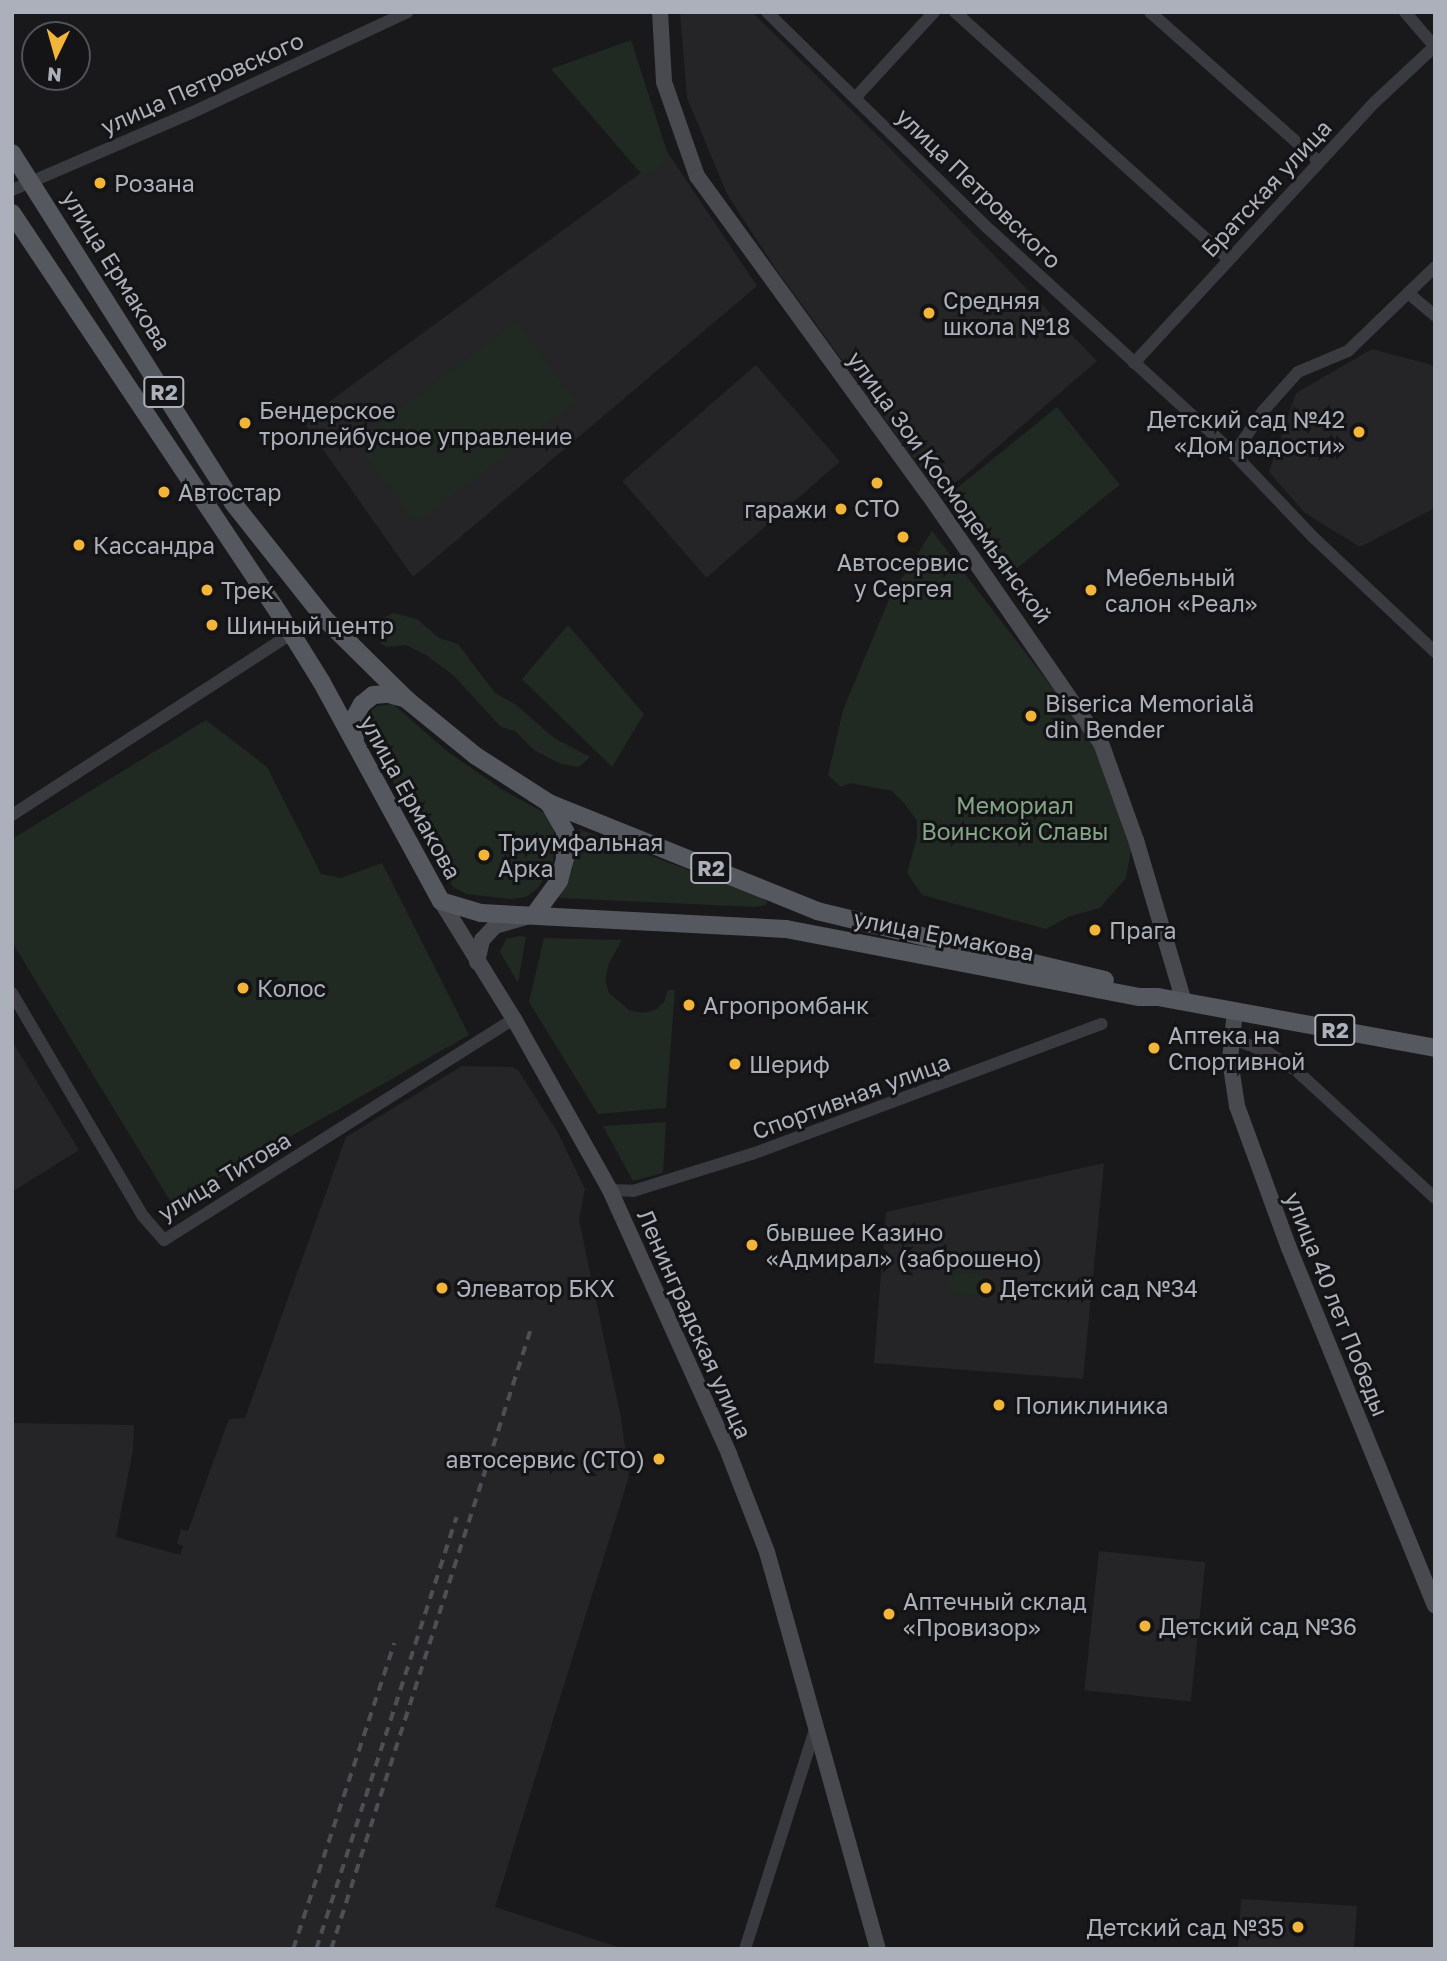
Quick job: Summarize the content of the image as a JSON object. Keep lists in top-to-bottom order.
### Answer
{
  "streets": {
    "main road": ["улица Ермакова", "R2"],
    "street": [
      "улица Петровского",
      "Братская улица",
      "улица Зои Космодемьянской",
      "Спортивная улица",
      "улица Титова",
      "улица 40 лет Победы",
      "Ленинградская улица"
    ]
  },
  "crossings": [
    ["улица Петровского", "Братская улица"],
    ["улица Петровского", "улица Ермакова"],
    ["улица Петровского", "R2"],
    ["улица Ермакова", "R2"],
    ["улица Ермакова", "улица Зои Космодемьянской"],
    ["улица Ермакова", "улица 40 лет Победы"],
    ["улица Ермакова", "Ленинградская улица"],
    ["Спортивная улица", "Ленинградская улица"],
    ["улица Титова", "Ленинградская улица"]
  ],
  "parks": ["Мемориал Воинской Славы"],
  "places": [
    "Розана",
    "Средняя школа №18",
    "Бендерское троллейбусное управление",
    "Детский сад №42 «Дом радости»",
    "СТО",
    "Автостар",
    "гаражи",
    "Автосервис у Сергея",
    "Кассандра",
    "Трек",
    "Мебельный салон «Реал»",
    "Шинный центр",
    "Biserica Memorială din Bender",
    "Триумфальная Арка",
    "Прага",
    "Колос",
    "Агропромбанк",
    "Аптека на Спортивной",
    "Шериф",
    "бывшее Казино «Адмирал» (заброшено)",
    "Элеватор БКХ",
    "Детский сад №34",
    "Поликлиника",
    "автосервис (СТО)",
    "Аптечный склад «Провизор»",
    "Детский сад №36",
    "Детский сад №35"
  ],
  "north": "bottom"
}
